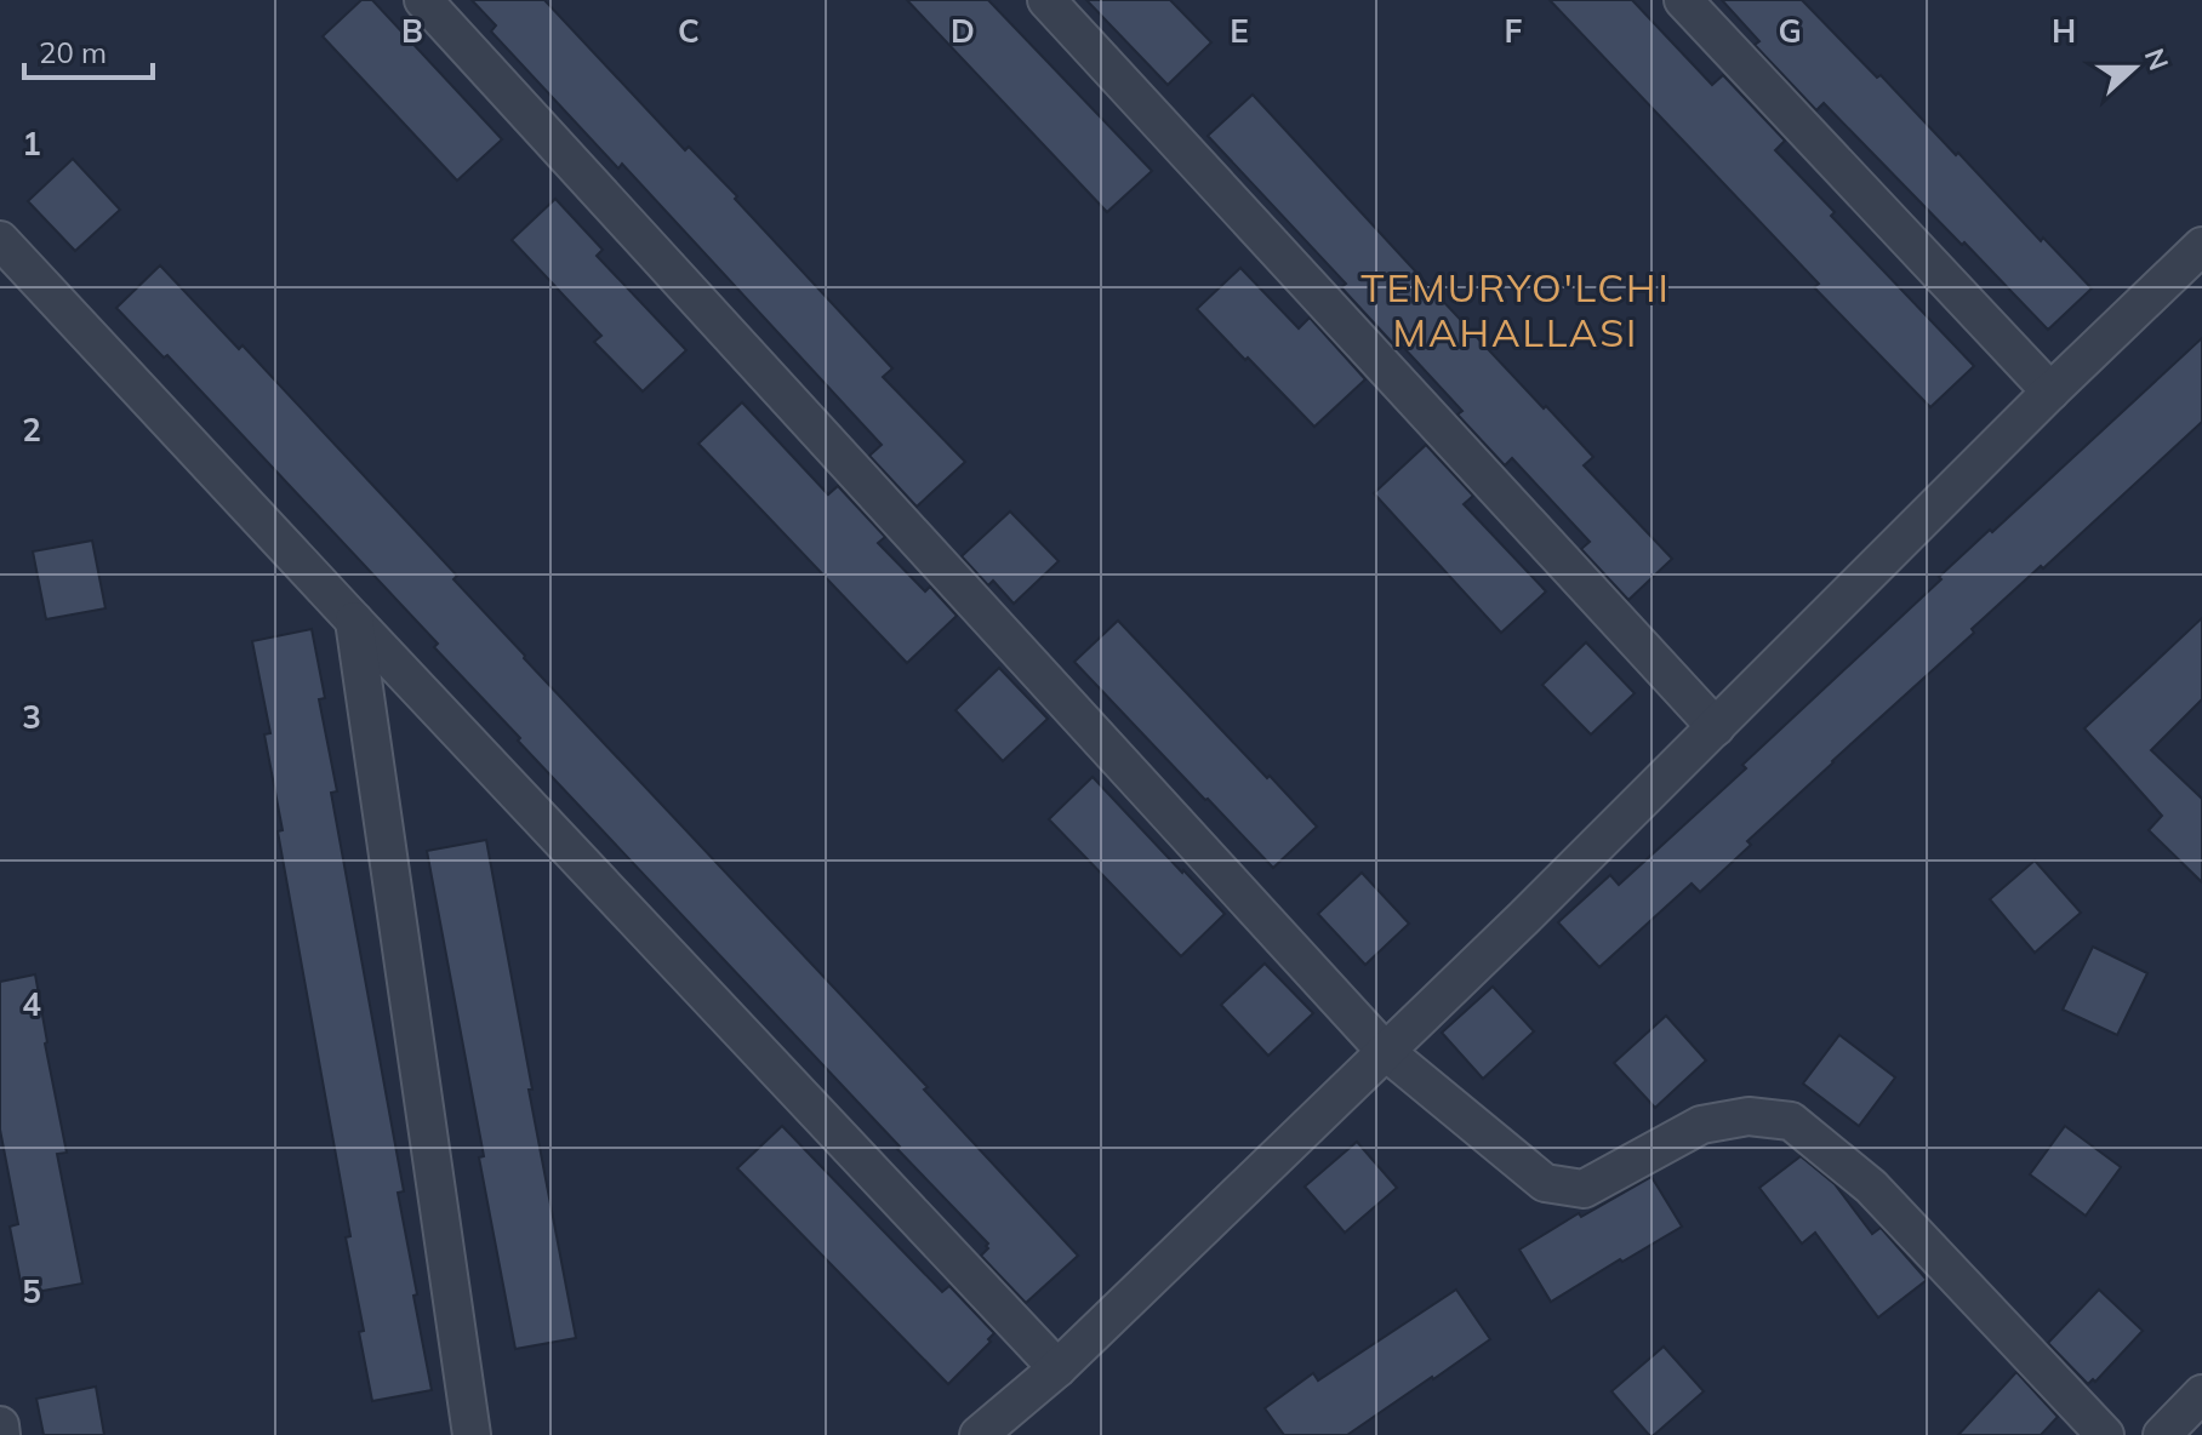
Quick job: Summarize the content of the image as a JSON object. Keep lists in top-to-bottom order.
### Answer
{
  "districts": ["TEMURYO'LCHI MAHALLASI"],
  "scale_bar": "20 m",
  "north": "right",
  "grid": {
    "columns": [
      "B",
      "C",
      "D",
      "E",
      "F",
      "G",
      "H"
    ],
    "rows": [
      "1",
      "2",
      "3",
      "4",
      "5"
    ]
  }
}
